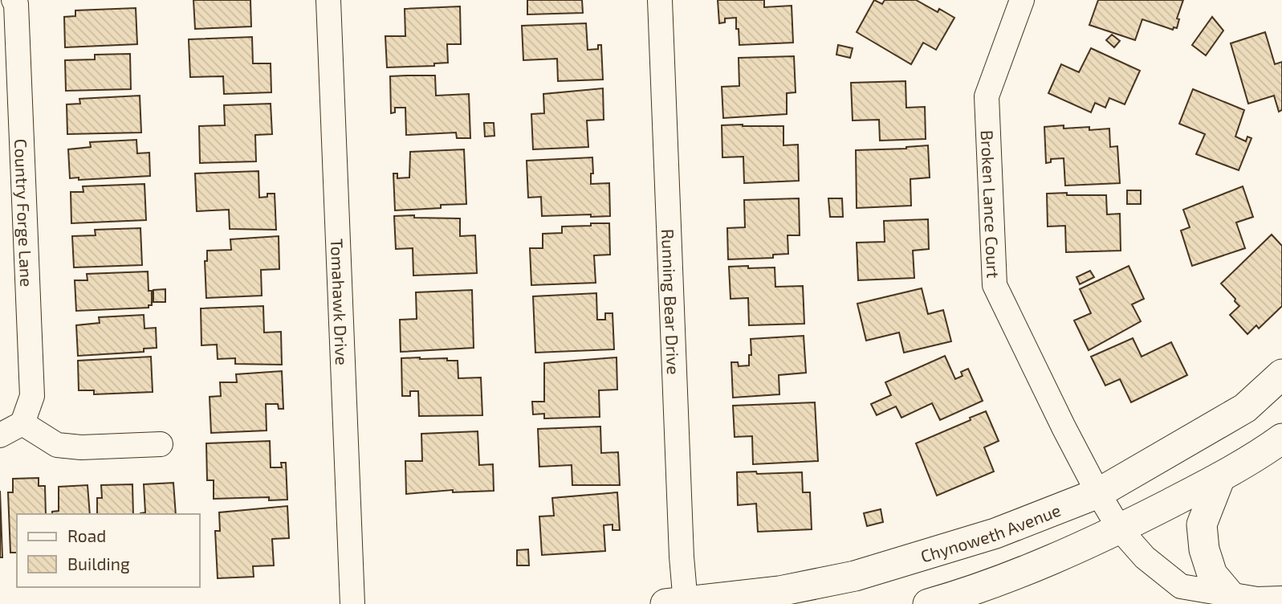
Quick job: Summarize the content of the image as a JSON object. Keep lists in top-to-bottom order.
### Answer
{
  "streets": {
    "street": [
      "Broken Lance Court",
      "Country Forge Lane",
      "Running Bear Drive",
      "Tomahawk Drive",
      "Chynoweth Avenue"
    ]
  },
  "crossings": [
    ["Broken Lance Court", "Chynoweth Avenue"],
    ["Running Bear Drive", "Chynoweth Avenue"]
  ],
  "legend": ["Road", "Building"]
}
